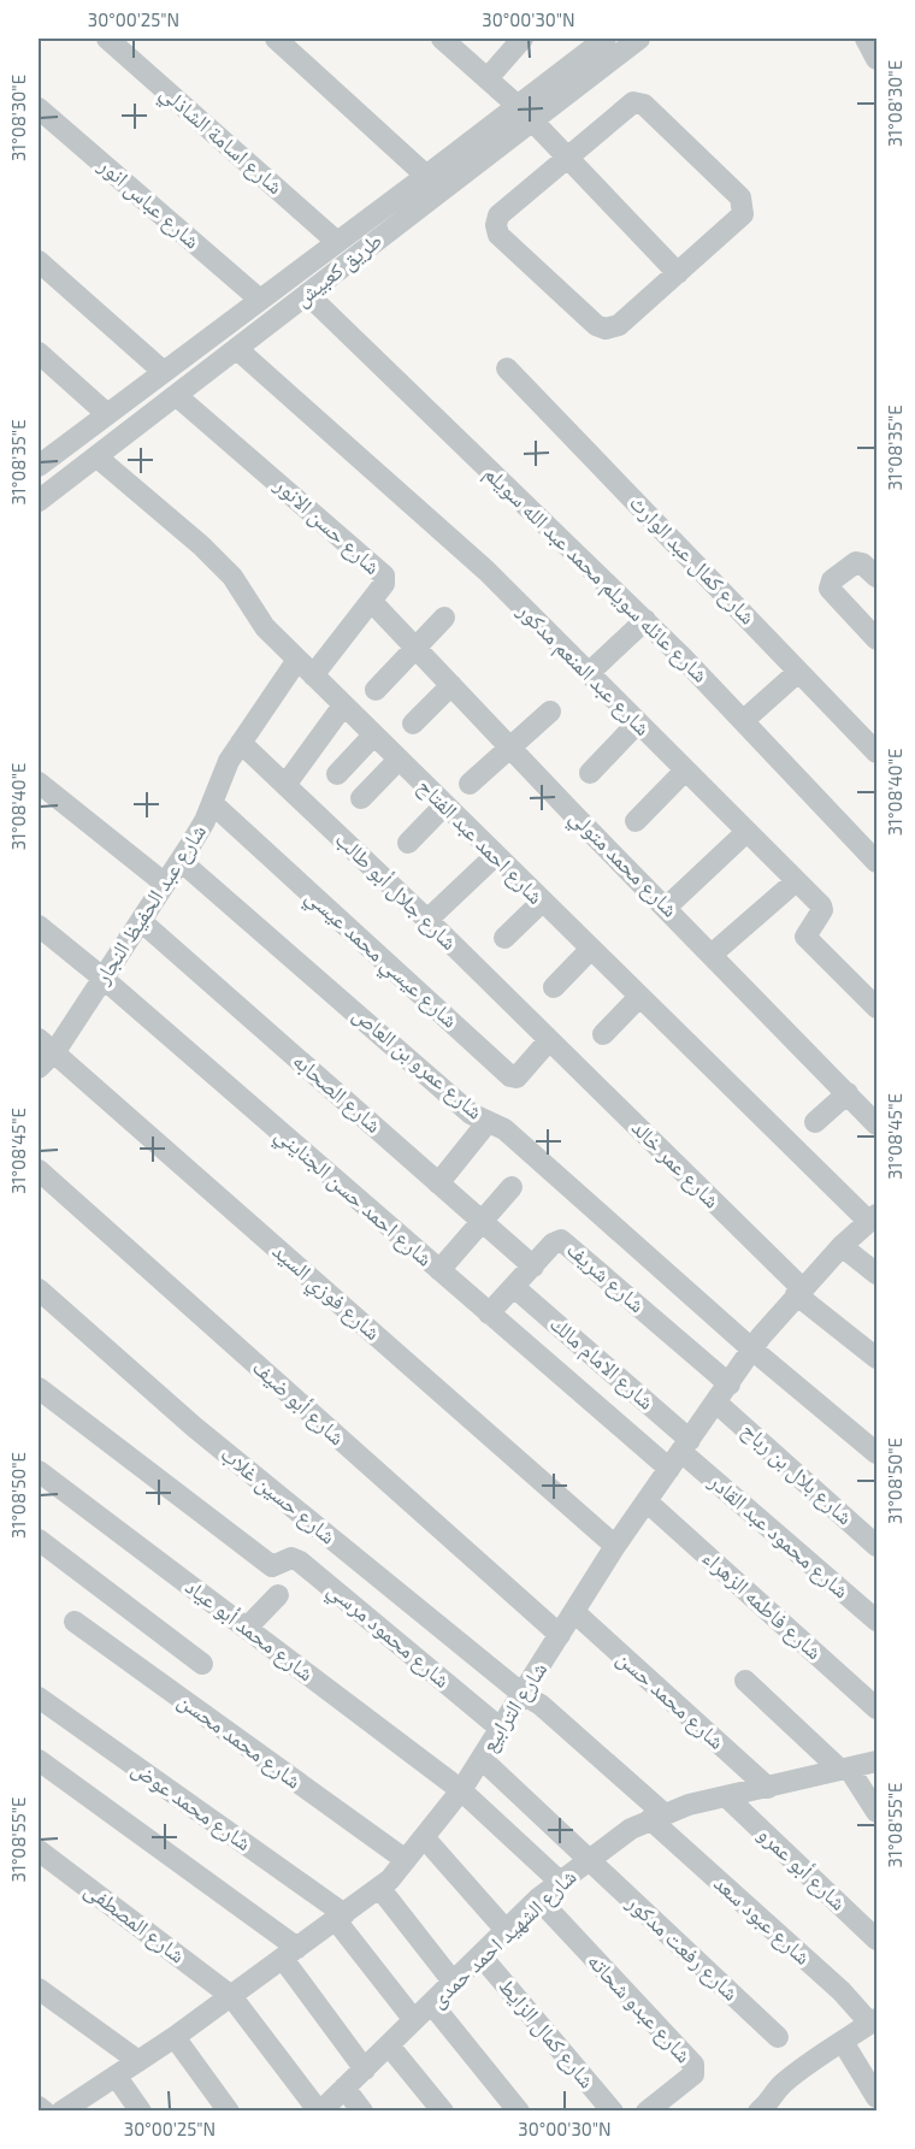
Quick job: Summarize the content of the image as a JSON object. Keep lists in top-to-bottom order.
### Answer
{
  "streets": {
    "street": [
      "شارع اسامة الشاذلي",
      "شارع عباس انور",
      "طريق كعبيش",
      "شارع حسن الانور",
      "شارع كمال عبد الوارث",
      "شارع عائله سويلم محمد عبد الله سويلم",
      "شارع عبد المنعم مدكور",
      "شارع احمد عبد الفتاح",
      "شارع محمد متولي",
      "شارع جلال أبو طالب",
      "شارع عبد الحفيظ النجار",
      "شارع عيسي محمد عيسي",
      "شارع عمرو بن العاص",
      "شارع الصحابه",
      "شارع عمر خالد",
      "شارع احمد حسن الجنايني",
      "شارع شريف",
      "شارع فوزي السيد",
      "شارع الامام مالك",
      "شارع أبو ضيف",
      "شارع بلال بن رباح",
      "شارع حسين غلاب",
      "شارع محمود عبد القادر",
      "شارع فاطمه الزهراء",
      "شارع محمد أبو عياد",
      "شارع محمود مرسي",
      "شارع محمد حسن",
      "شارع الترابيع",
      "شارع محمد محسن",
      "شارع محمد عوض",
      "شارع أبو عمرو",
      "شارع عبود سعد",
      "شارع المصطفى",
      "شارع الشهيد احمد حمدى",
      "شارع رفعت مدكور",
      "شارع عبدو شحاته",
      "شارع كمال الزايط"
    ]
  },
  "crossings": [
    ["شارع اسامة الشاذلي", "طريق كعبيش"],
    ["شارع عباس انور", "طريق كعبيش"],
    ["طريق كعبيش", "شارع حسن الانور"],
    ["طريق كعبيش", "شارع عائله سويلم محمد عبد الله سويلم"],
    ["طريق كعبيش", "شارع عبد المنعم مدكور"],
    ["طريق كعبيش", "شارع احمد عبد الفتاح"],
    ["شارع حسن الانور", "شارع احمد عبد الفتاح"],
    ["شارع حسن الانور", "شارع محمد متولي"],
    ["شارع احمد عبد الفتاح", "شارع عبد الحفيظ النجار"],
    ["شارع احمد عبد الفتاح", "شارع الترابيع"],
    ["شارع جلال أبو طالب", "شارع عبد الحفيظ النجار"],
    ["شارع جلال أبو طالب", "شارع عيسي محمد عيسي"],
    ["شارع جلال أبو طالب", "شارع عمر خالد"],
    ["شارع عبد الحفيظ النجار", "شارع عيسي محمد عيسي"],
    ["شارع عبد الحفيظ النجار", "شارع عمرو بن العاص"],
    ["شارع عبد الحفيظ النجار", "شارع الصحابه"],
    ["شارع عبد الحفيظ النجار", "شارع احمد حسن الجنايني"],
    ["شارع عبد الحفيظ النجار", "شارع فوزي السيد"],
    ["شارع عيسي محمد عيسي", "شارع عمر خالد"],
    ["شارع عمرو بن العاص", "شارع الترابيع"],
    ["شارع الصحابه", "شارع شريف"],
    ["شارع عمر خالد", "شارع الترابيع"],
    ["شارع احمد حسن الجنايني", "شارع شريف"],
    ["شارع احمد حسن الجنايني", "شارع الامام مالك"],
    ["شارع احمد حسن الجنايني", "شارع محمود عبد القادر"],
    ["شارع احمد حسن الجنايني", "شارع الترابيع"],
    ["شارع شريف", "شارع الامام مالك"],
    ["شارع شريف", "شارع بلال بن رباح"],
    ["شارع شريف", "شارع الترابيع"],
    ["شارع فوزي السيد", "شارع الترابيع"],
    ["شارع الامام مالك", "شارع محمود عبد القادر"],
    ["شارع الامام مالك", "شارع الترابيع"],
    ["شارع أبو ضيف", "شارع الترابيع"],
    ["شارع بلال بن رباح", "شارع الترابيع"],
    ["شارع حسين غلاب", "شارع الترابيع"],
    ["شارع حسين غلاب", "شارع عبود سعد"],
    ["شارع حسين غلاب", "شارع الشهيد احمد حمدى"],
    ["شارع محمود عبد القادر", "شارع الترابيع"],
    ["شارع فاطمه الزهراء", "شارع الترابيع"],
    ["شارع محمد أبو عياد", "شارع الترابيع"],
    ["شارع محمد أبو عياد", "شارع الشهيد احمد حمدى"],
    ["شارع محمود مرسي", "شارع الترابيع"],
    ["شارع محمد حسن", "شارع الترابيع"],
    ["شارع محمد حسن", "شارع الشهيد احمد حمدى"],
    ["شارع الترابيع", "شارع محمد محسن"],
    ["شارع الترابيع", "شارع محمد عوض"],
    ["شارع الترابيع", "شارع المصطفى"],
    ["شارع الترابيع", "شارع رفعت مدكور"],
    ["شارع محمد عوض", "شارع الشهيد احمد حمدى"],
    ["شارع أبو عمرو", "شارع الشهيد احمد حمدى"],
    ["شارع عبود سعد", "شارع الشهيد احمد حمدى"],
    ["شارع المصطفى", "شارع الشهيد احمد حمدى"],
    ["شارع الشهيد احمد حمدى", "شارع رفعت مدكور"],
    ["شارع الشهيد احمد حمدى", "شارع عبدو شحاته"],
    ["شارع الشهيد احمد حمدى", "شارع كمال الزايط"]
  ],
  "coordinates": [
    "30°00'25\"N",
    "30°00'30\"N",
    "31°08'30\"E",
    "31°08'35\"E",
    "31°08'40\"E",
    "31°08'45\"E",
    "31°08'50\"E",
    "31°08'55\"E"
  ]
}
